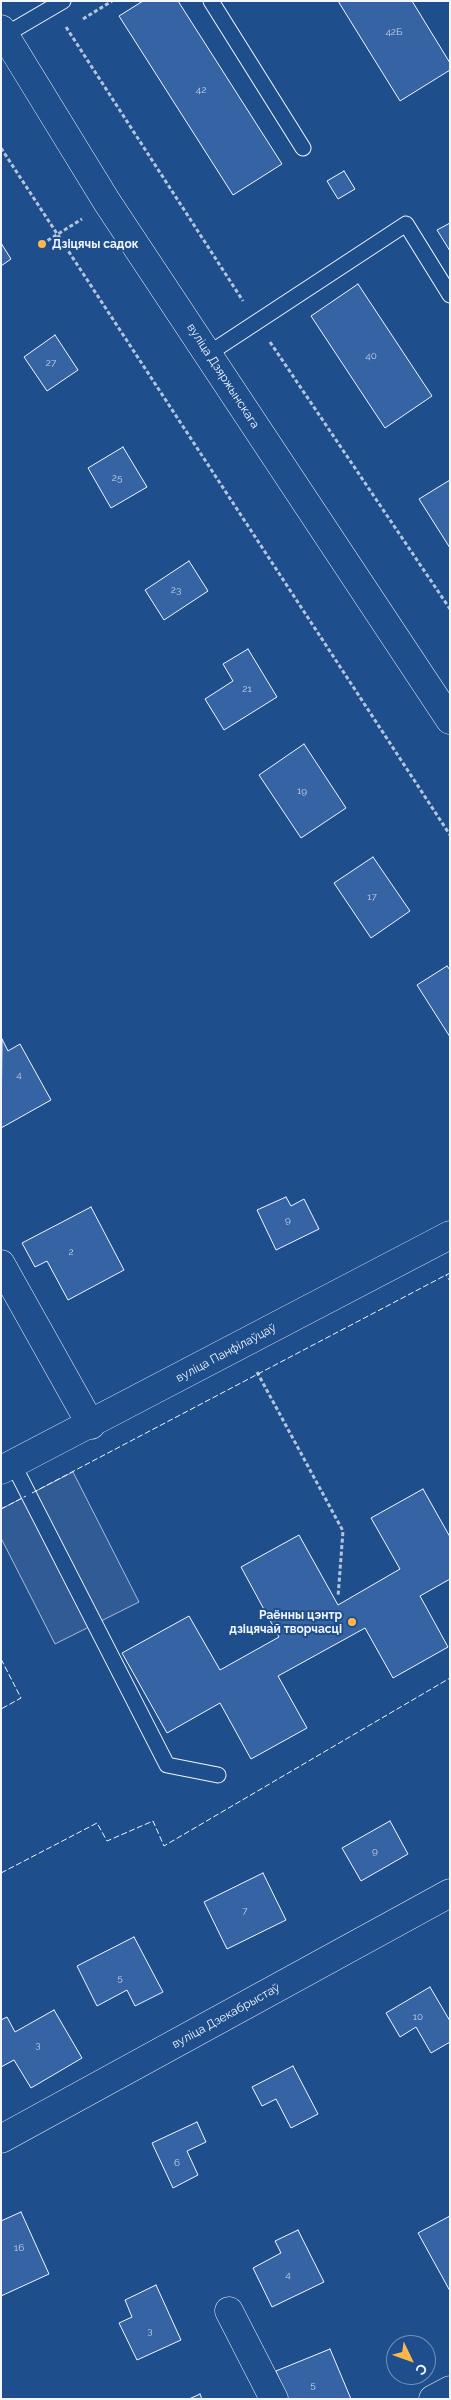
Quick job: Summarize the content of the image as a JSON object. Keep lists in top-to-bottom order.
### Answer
{
  "streets": {
    "street": ["вуліца Дзяржынскага", "вуліца Панфілаўцаў", "вуліца Дзекабрыстаў"]
  },
  "places": ["Дзіцячы садок", "Раённы цэнтр дзіцячай творчасці"],
  "house_numbers": [
    "42Б",
    "42",
    "40",
    "27",
    "25",
    "23",
    "21",
    "19",
    "17",
    "4",
    "9",
    "2",
    "9",
    "7",
    "5",
    "10",
    "3",
    "6",
    "16",
    "4",
    "3",
    "5"
  ],
  "north": "bottom right"
}
